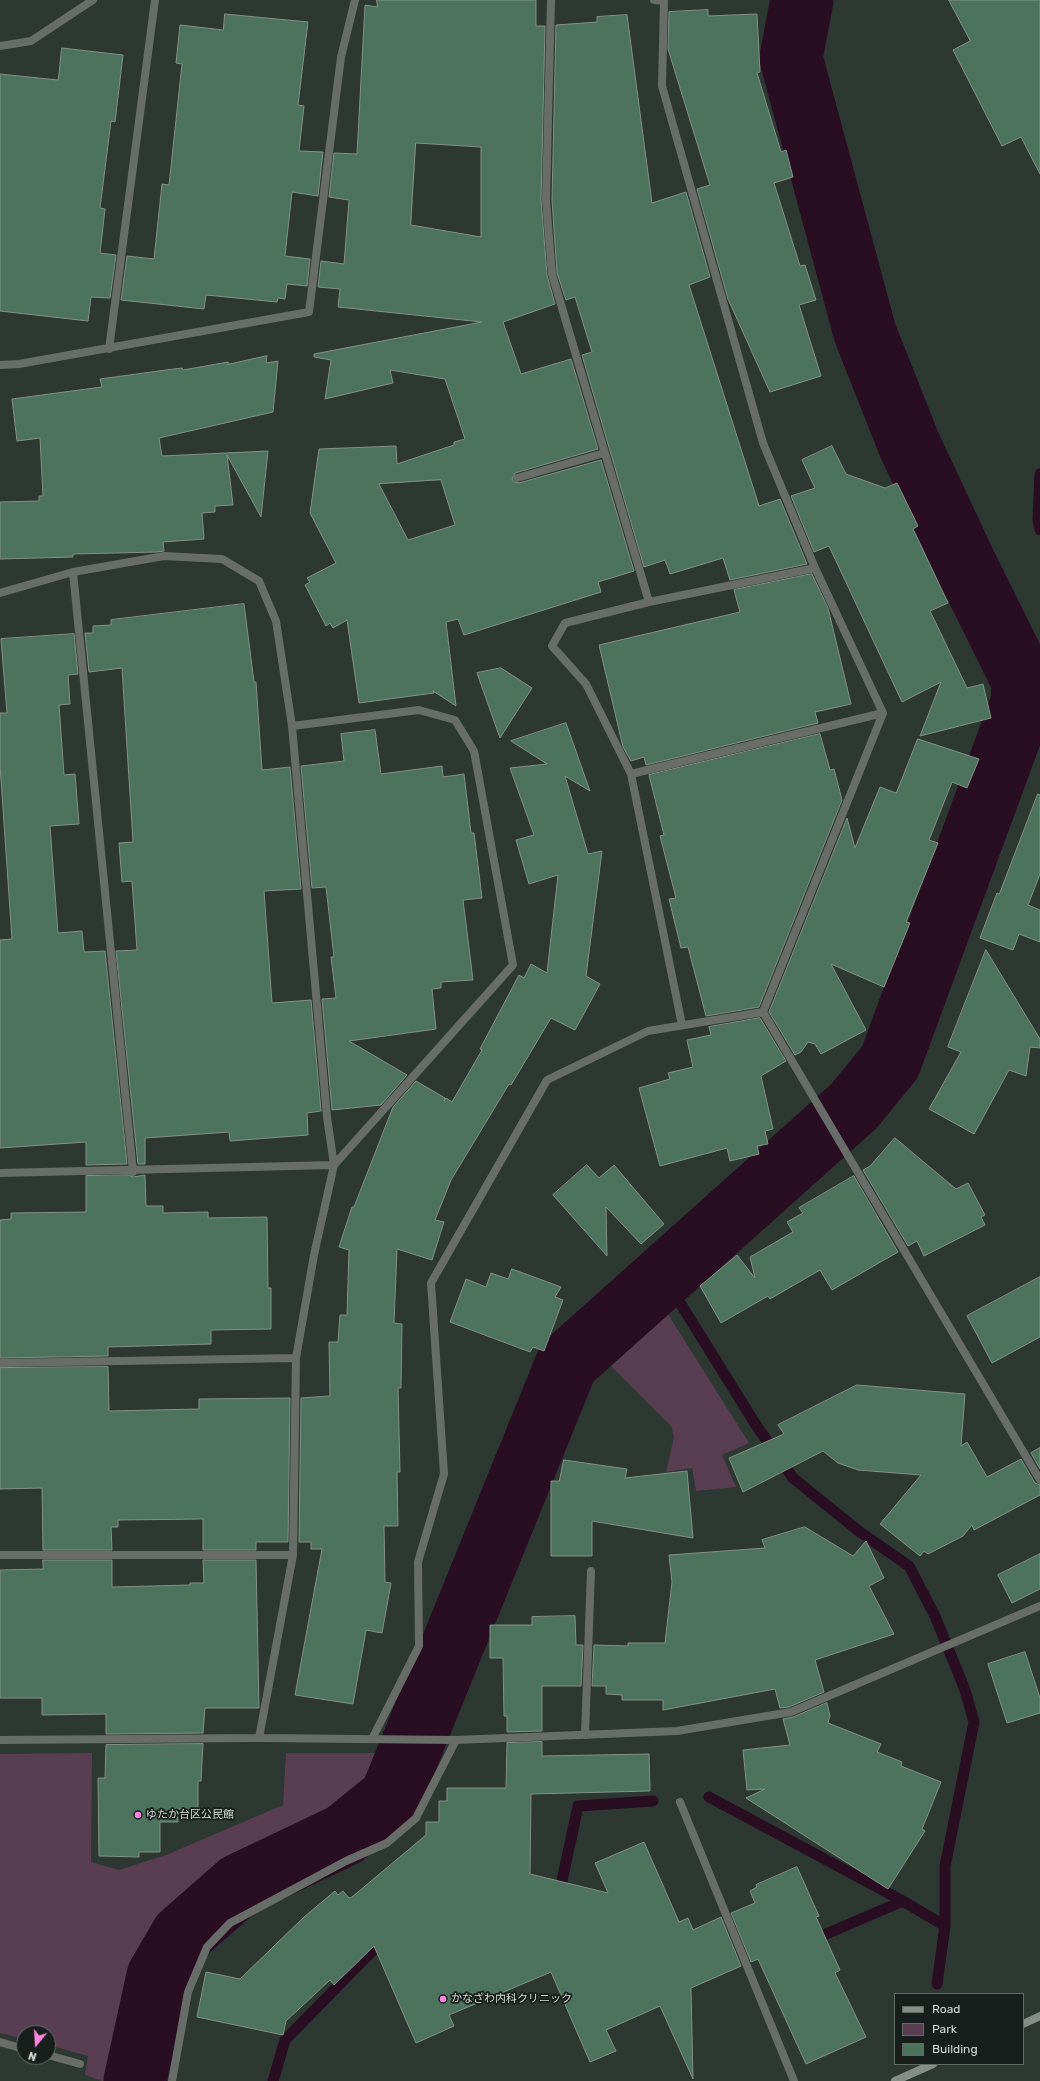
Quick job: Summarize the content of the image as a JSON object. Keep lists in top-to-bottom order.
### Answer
{
  "places": ["ゆたか台区公民館", "かなざわ内科クリニック"],
  "legend": ["Road", "Park", "Building"],
  "north": "bottom"
}
